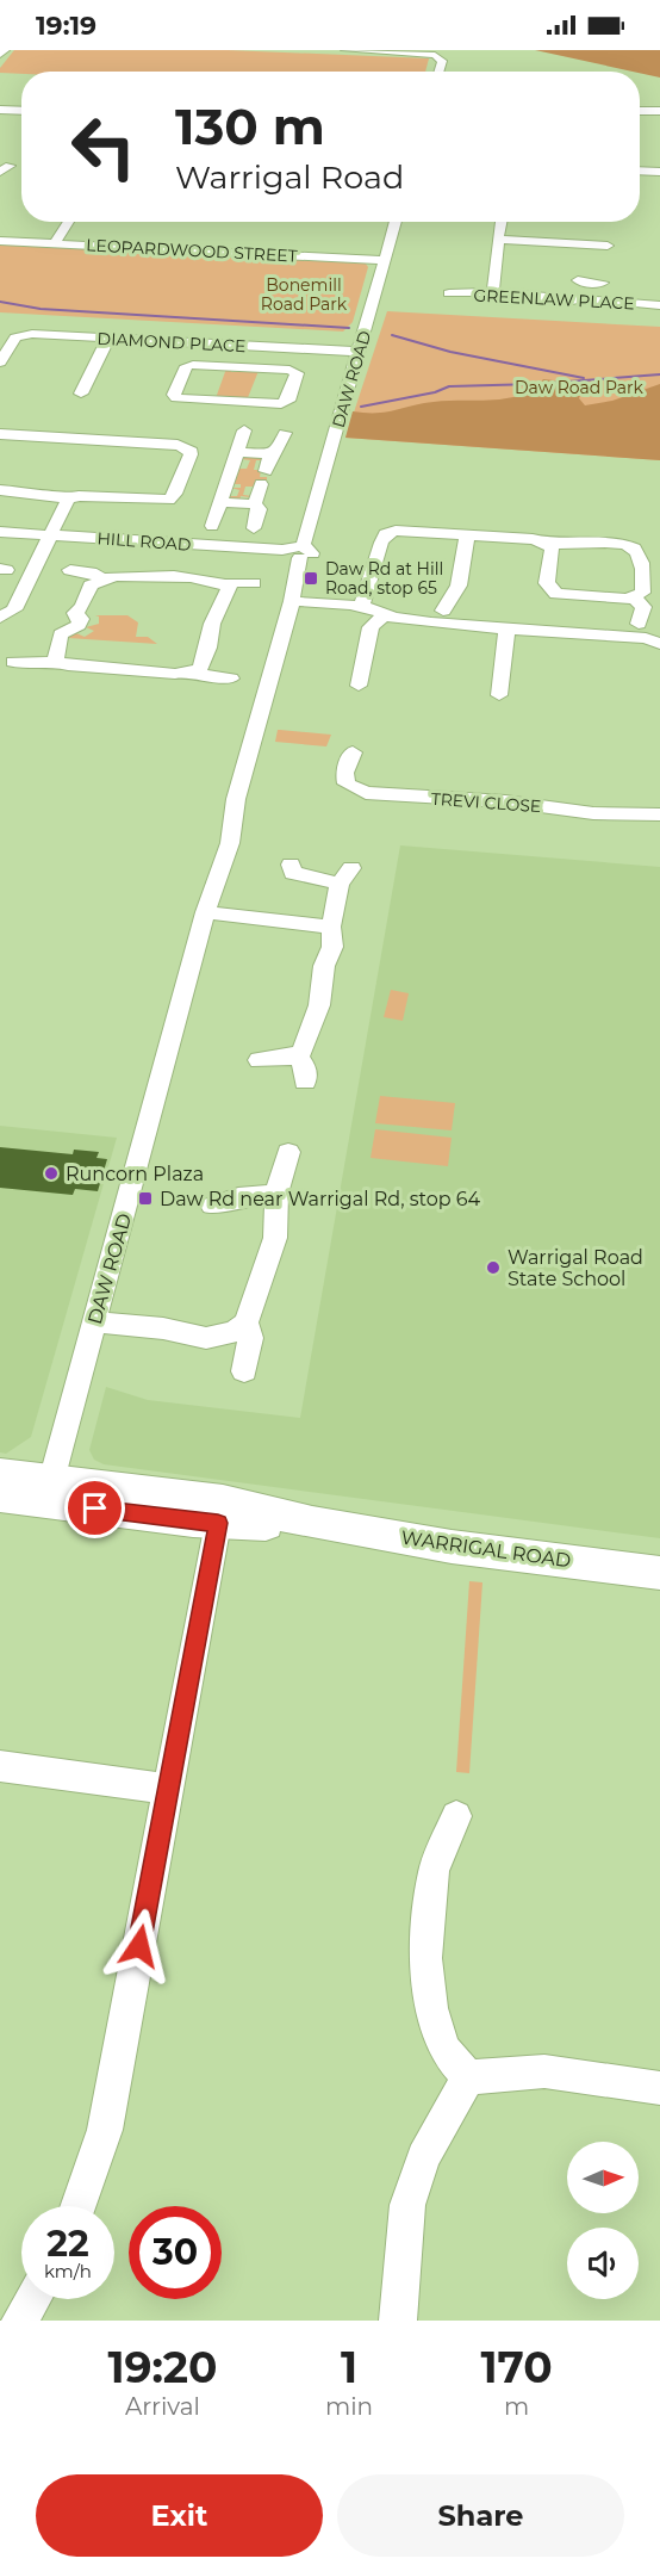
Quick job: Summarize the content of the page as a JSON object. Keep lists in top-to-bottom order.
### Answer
{
  "streets": {
    "main road": ["WARRIGAL ROAD"],
    "street": [
      "LEOPARDWOOD STREET",
      "GREENLAW PLACE",
      "DIAMOND PLACE",
      "DAW ROAD",
      "HILL ROAD",
      "TREVI CLOSE"
    ]
  },
  "crossings": [
    ["LEOPARDWOOD STREET", "DAW ROAD"],
    ["DIAMOND PLACE", "DAW ROAD"],
    ["DAW ROAD", "HILL ROAD"],
    ["DAW ROAD", "WARRIGAL ROAD"]
  ],
  "parks": ["Bonemill Road Park", "Daw Road Park"],
  "places": {
    "transit": ["Daw Rd at Hill Road, stop 65", "Daw Rd near Warrigal Rd, stop 64"],
    "other": ["Runcorn Plaza", "Warrigal Road State School"]
  },
  "north": "right",
  "page": {
    "status": "19:19",
    "turn": ["130 m", "Warrigal Road"],
    "speed": "22 km/h",
    "limit": "30",
    "eta": [
      "19:20",
      "Arrival",
      "1",
      "min",
      "170",
      "m"
    ],
    "buttons": ["Exit", "Share"]
  }
}
